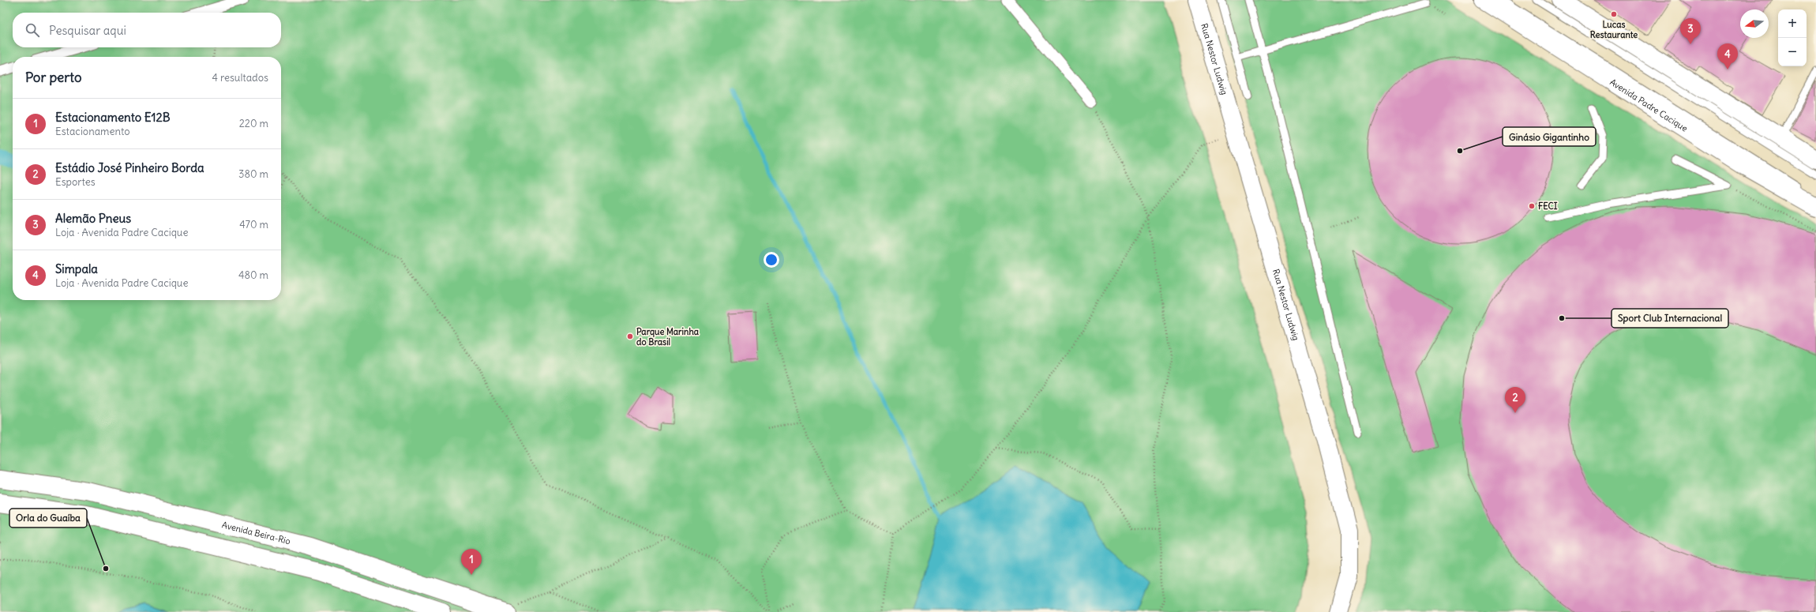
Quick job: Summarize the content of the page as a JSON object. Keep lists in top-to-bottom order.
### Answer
{
  "streets": {
    "main road": ["Rua Nestor Ludwig", "Avenida Padre Cacique", "Avenida Beira-Rio"]
  },
  "places": [
    "Lucas Restaurante",
    "Ginásio Gigantinho",
    "FECI",
    "Sport Club Internacional",
    "Parque Marinha do Brasil",
    "Orla do Guaíba"
  ],
  "north": "left",
  "page": {
    "map_buttons": ["+", "−"],
    "search": "Pesquisar aqui",
    "pins": [
      "3",
      "4",
      "2",
      "1"
    ],
    "heading": ["Por perto", "4 resultados"],
    "list": [
      {
        "mark": "1",
        "name": "Estacionamento E12B",
        "note": "Estacionamento",
        "value": "220 m"
      },
      {
        "mark": "2",
        "name": "Estádio José Pinheiro Borda",
        "note": "Esportes",
        "value": "380 m"
      },
      {
        "mark": "3",
        "name": "Alemão Pneus",
        "note": "Loja · Avenida Padre Cacique",
        "value": "470 m"
      },
      {
        "mark": "4",
        "name": "Simpala",
        "note": "Loja · Avenida Padre Cacique",
        "value": "480 m"
      }
    ]
  }
}
